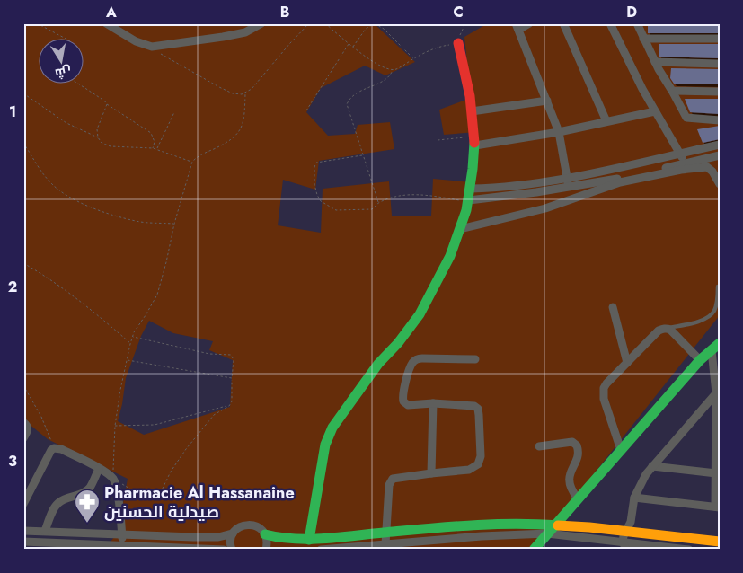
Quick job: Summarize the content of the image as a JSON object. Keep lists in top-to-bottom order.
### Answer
{
  "places": {
    "pharmacy": ["Pharmacie Al Hassanaine صيدلية الحسنين"]
  },
  "north": "bottom",
  "grid": {
    "columns": [
      "A",
      "B",
      "C",
      "D"
    ],
    "rows": ["1", "2", "3"]
  }
}
